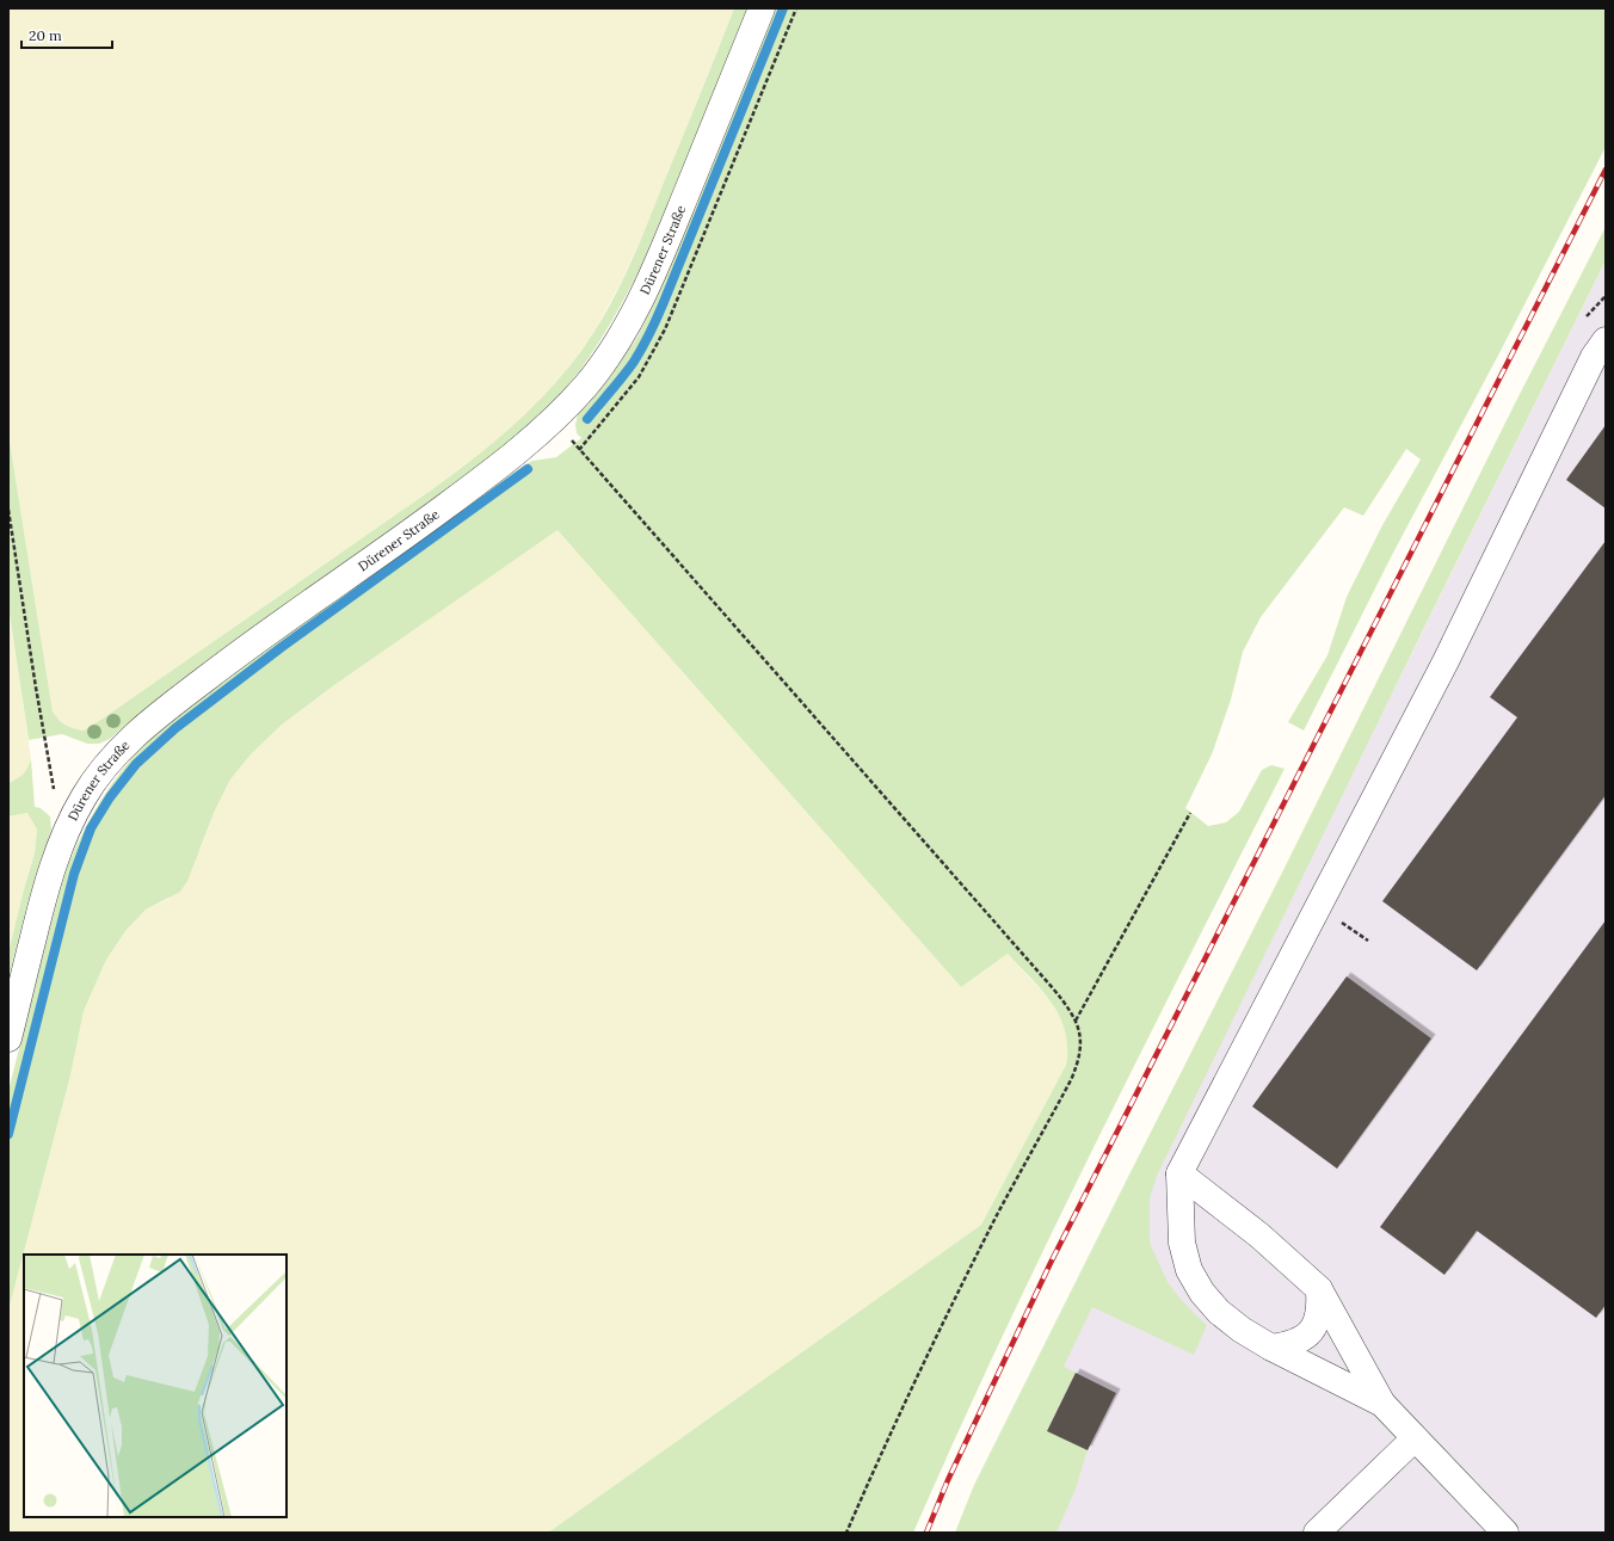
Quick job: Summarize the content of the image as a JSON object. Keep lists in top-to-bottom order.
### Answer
{
  "streets": {
    "street": ["Dürener Straße"]
  },
  "scale_bar": "20 m"
}
